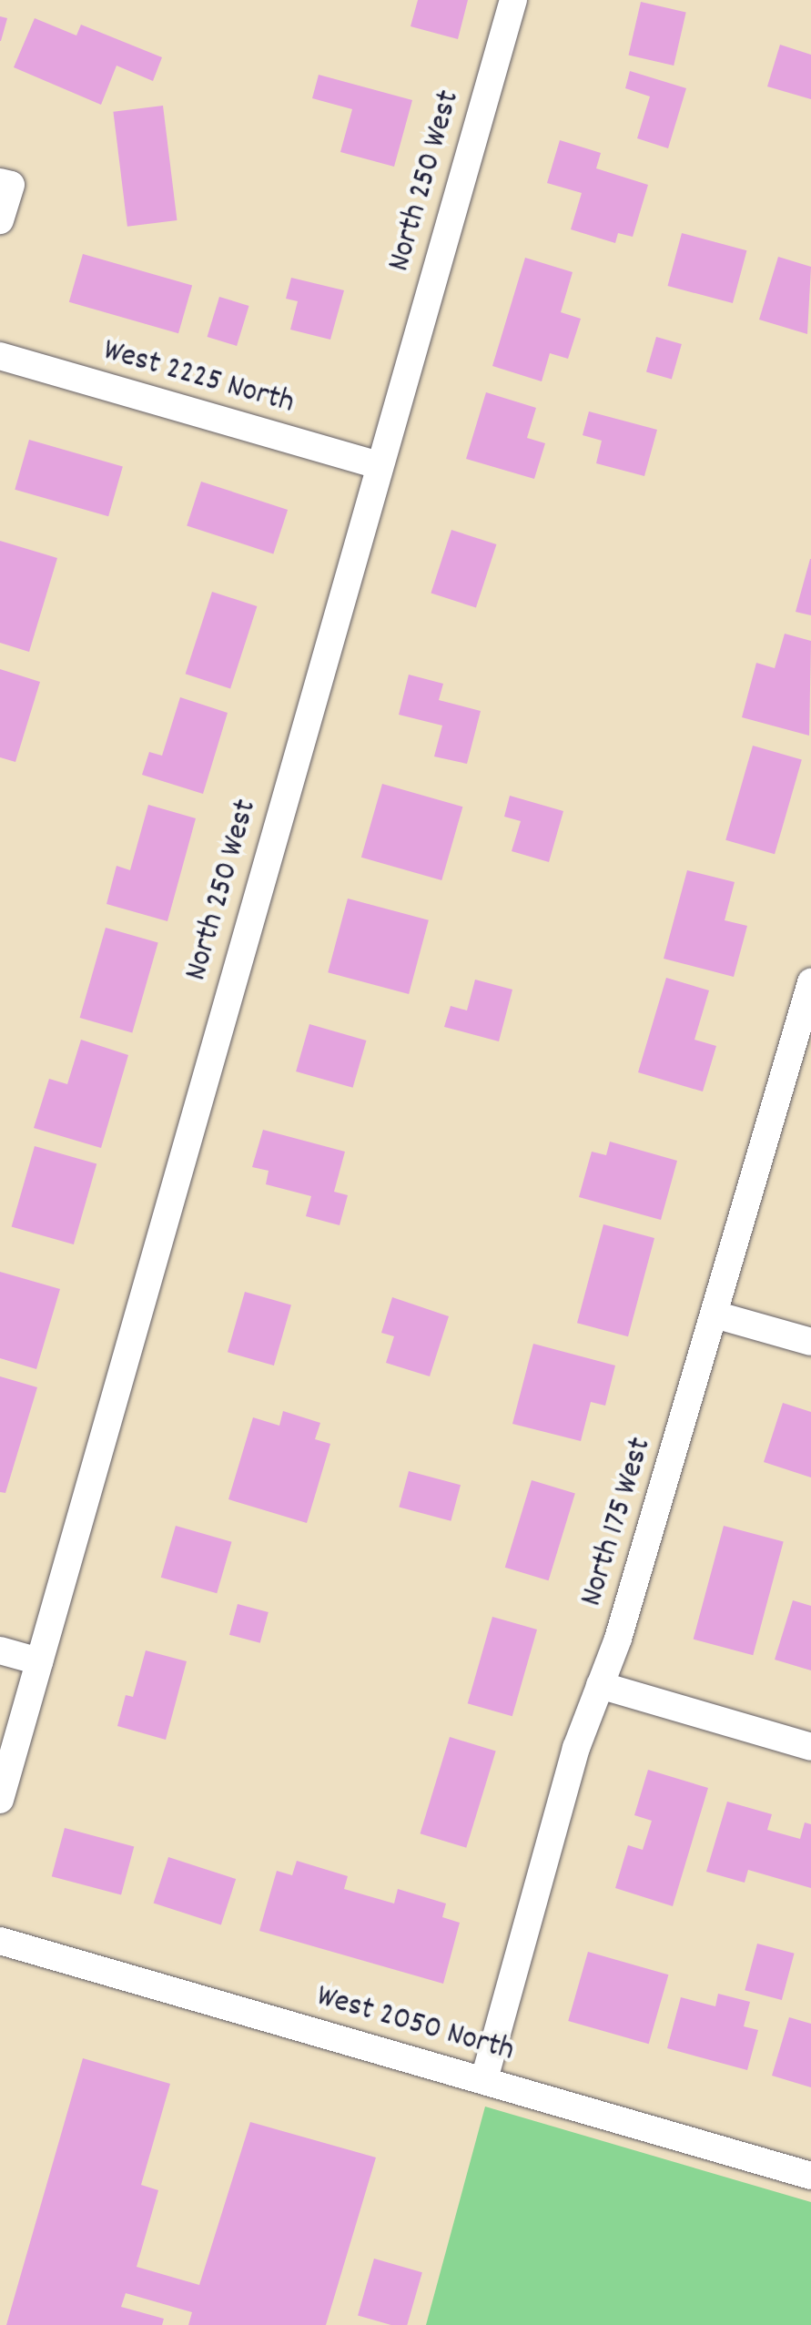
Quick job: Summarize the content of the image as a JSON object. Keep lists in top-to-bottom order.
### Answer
{
  "streets": {
    "street": [
      "North 250 West",
      "West 2225 North",
      "North 175 West",
      "West 2050 North"
    ]
  },
  "crossings": [
    ["North 250 West", "West 2225 North"],
    ["North 175 West", "West 2050 North"]
  ]
}
